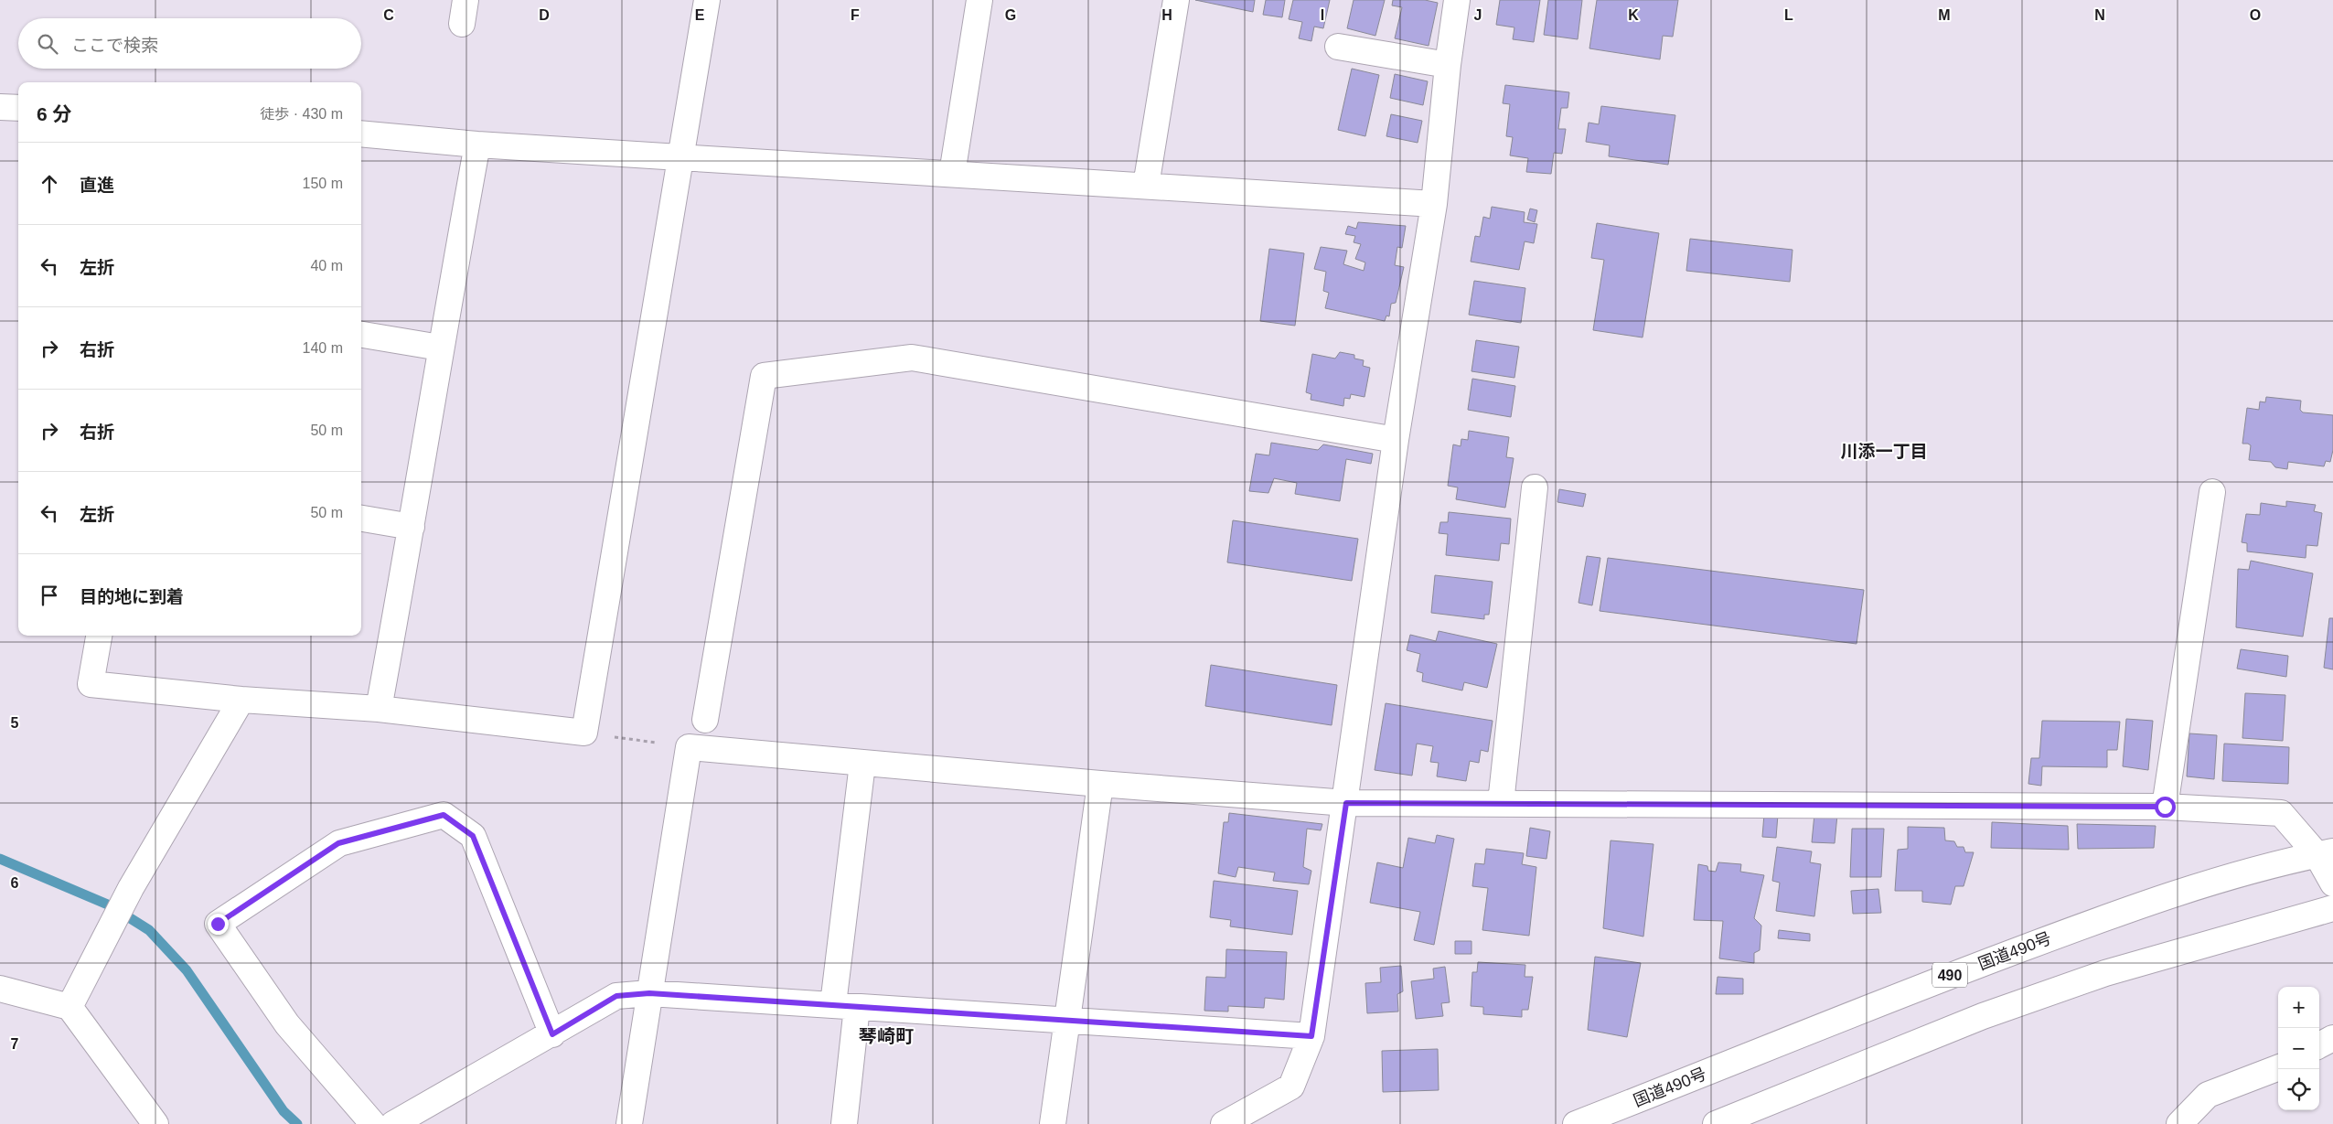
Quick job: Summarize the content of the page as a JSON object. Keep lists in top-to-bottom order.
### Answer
{
  "streets": {
    "main road": ["国道490号", "490"]
  },
  "districts": ["川添一丁目", "琴崎町"],
  "page": {
    "search": "ここで検索",
    "heading": ["6 分", "徒歩 · 430 m"],
    "list": [
      ["直進", "150 m"],
      ["左折", "40 m"],
      ["右折", "140 m"],
      ["右折", "50 m"],
      ["左折", "50 m"],
      "目的地に到着"
    ],
    "map_buttons": ["+", "−"]
  },
  "grid": {
    "columns": [
      "C",
      "D",
      "E",
      "F",
      "G",
      "H",
      "I",
      "J",
      "K",
      "L",
      "M",
      "N",
      "O"
    ],
    "rows": ["5", "6", "7"]
  }
}
